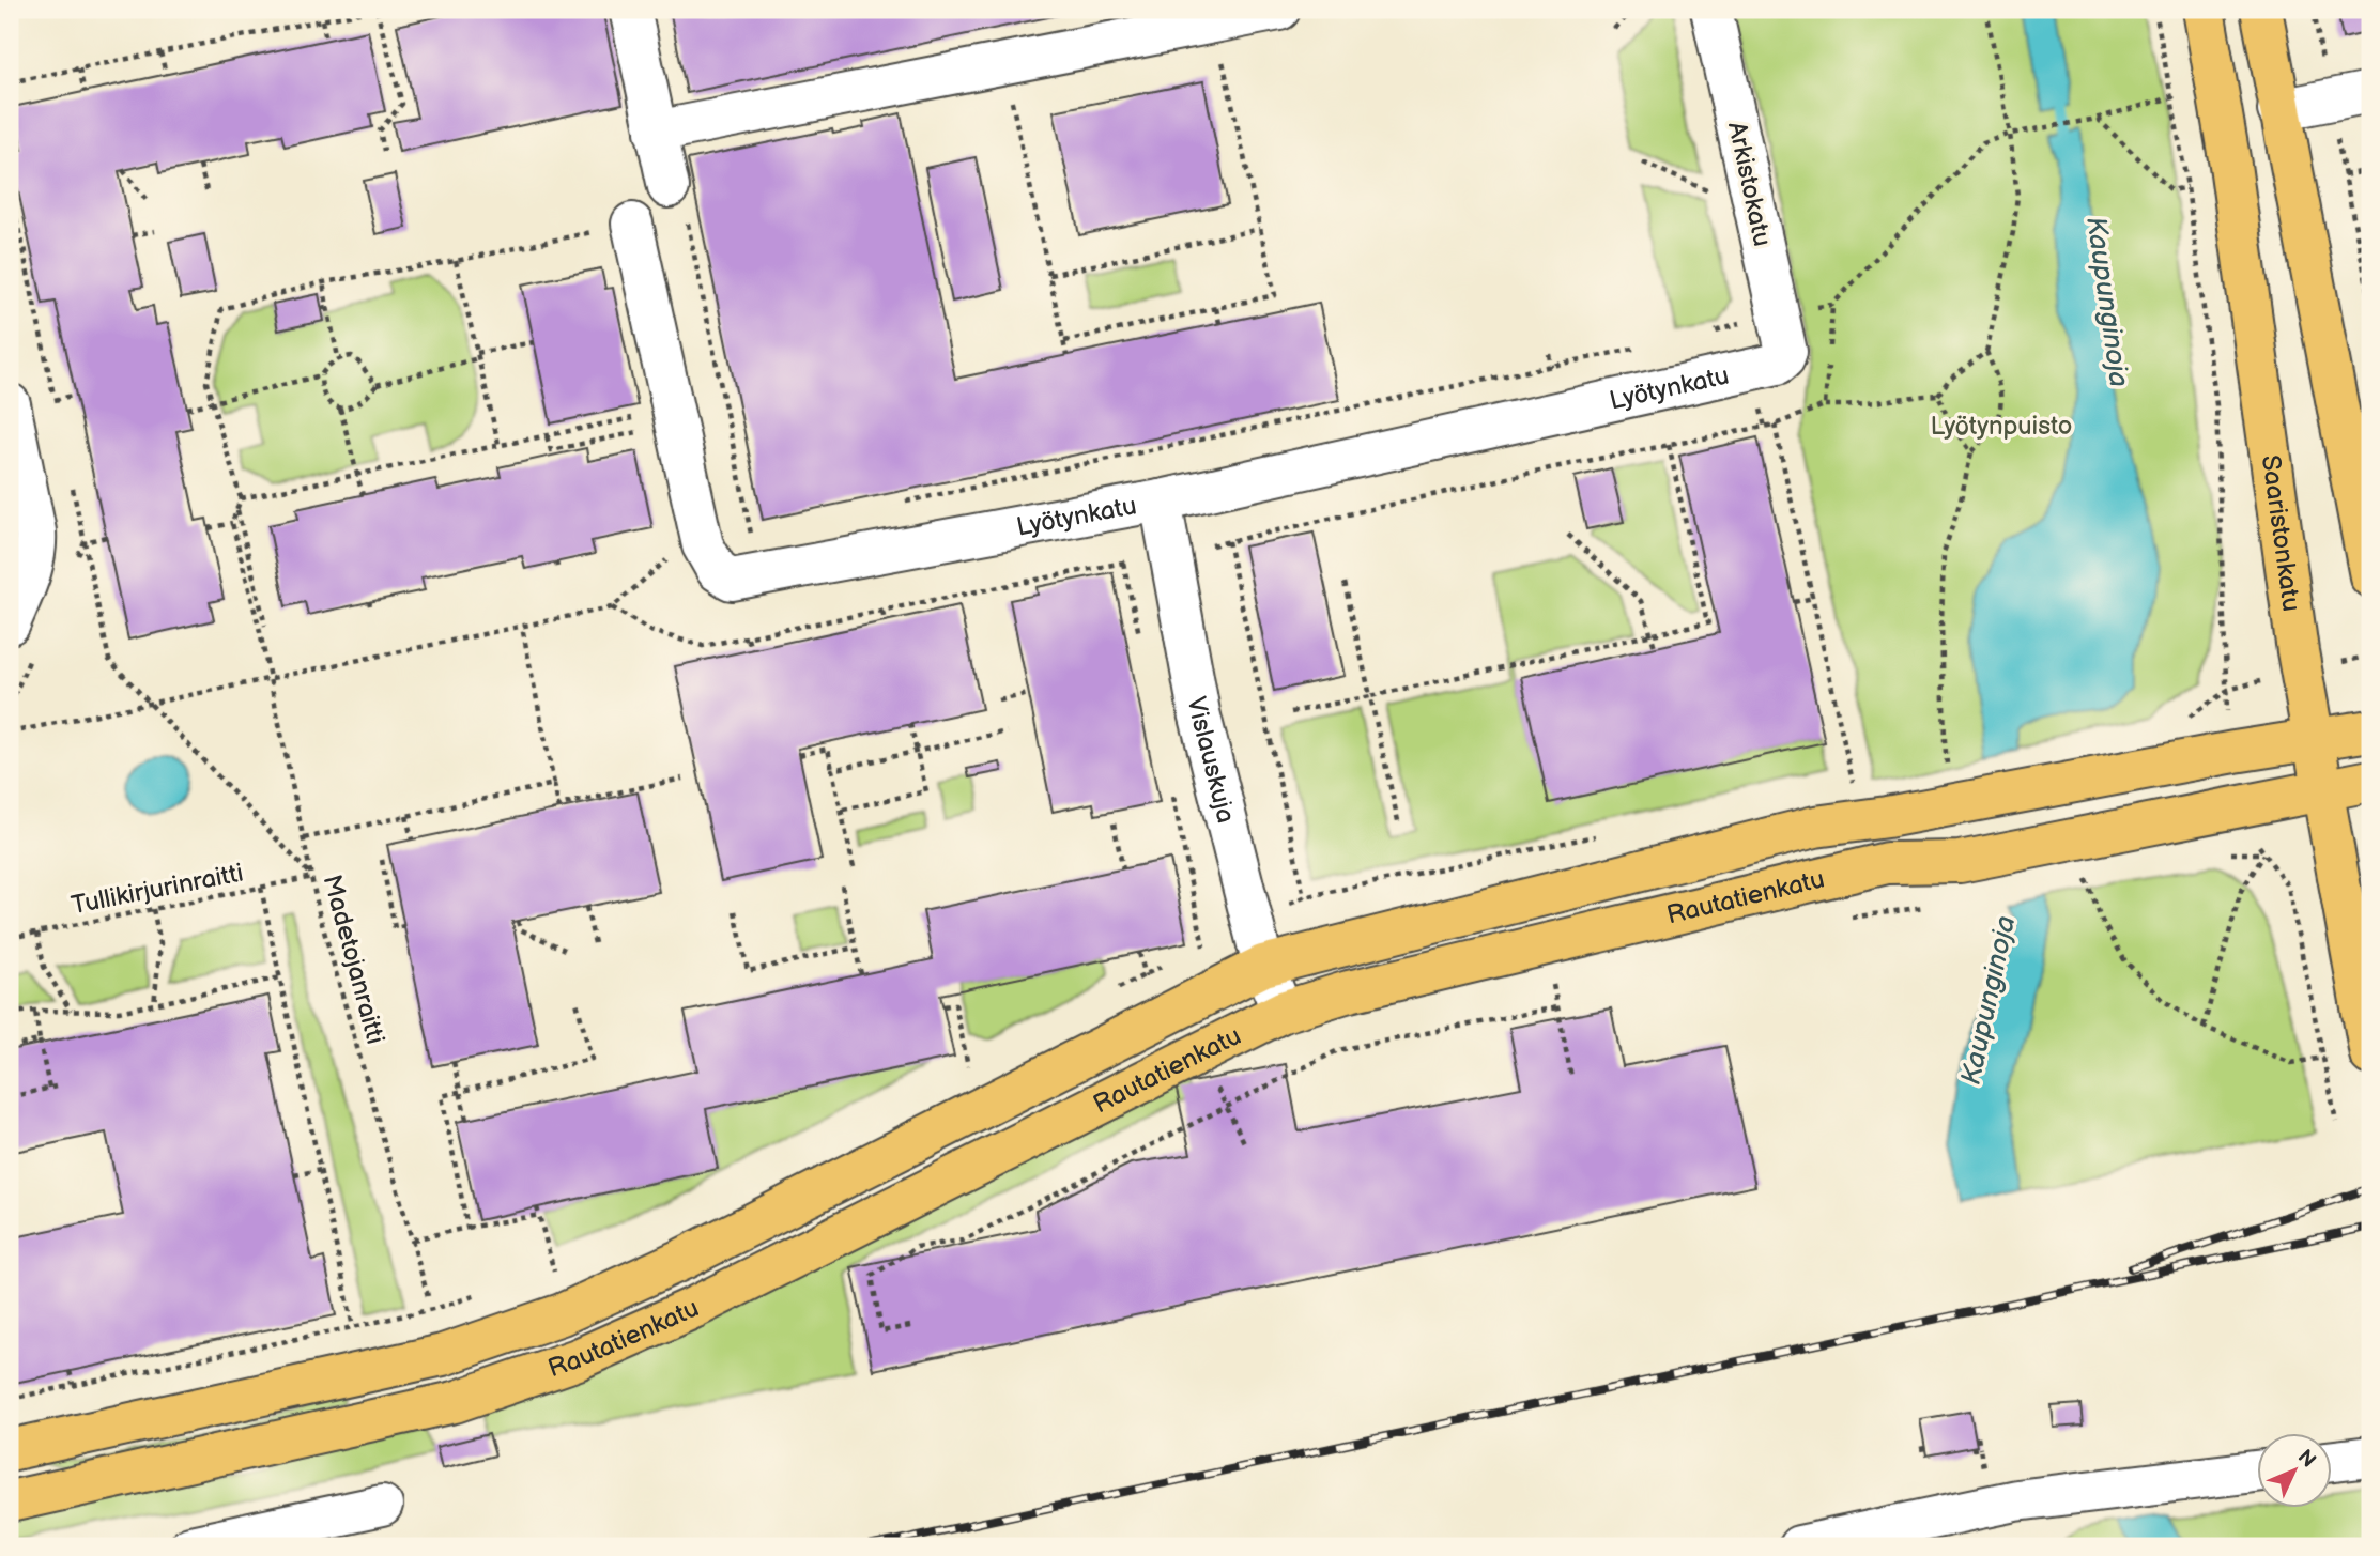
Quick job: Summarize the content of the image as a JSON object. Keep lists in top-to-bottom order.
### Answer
{
  "streets": {
    "main road": ["Saaristonkatu", "Rautatienkatu"],
    "street": ["Arkistokatu", "Lyötynkatu", "Vislauskuja"],
    "path": ["Tullikirjurinraitti", "Madetojanraitti"]
  },
  "crossings": [
    ["Arkistokatu", "Lyötynkatu"],
    ["Lyötynkatu", "Vislauskuja"],
    ["Saaristonkatu", "Rautatienkatu"],
    ["Vislauskuja", "Rautatienkatu"],
    ["Tullikirjurinraitti", "Madetojanraitti"]
  ],
  "water": ["Kaupunginoja"],
  "parks": ["Lyötynpuisto"],
  "north": "top right"
}
